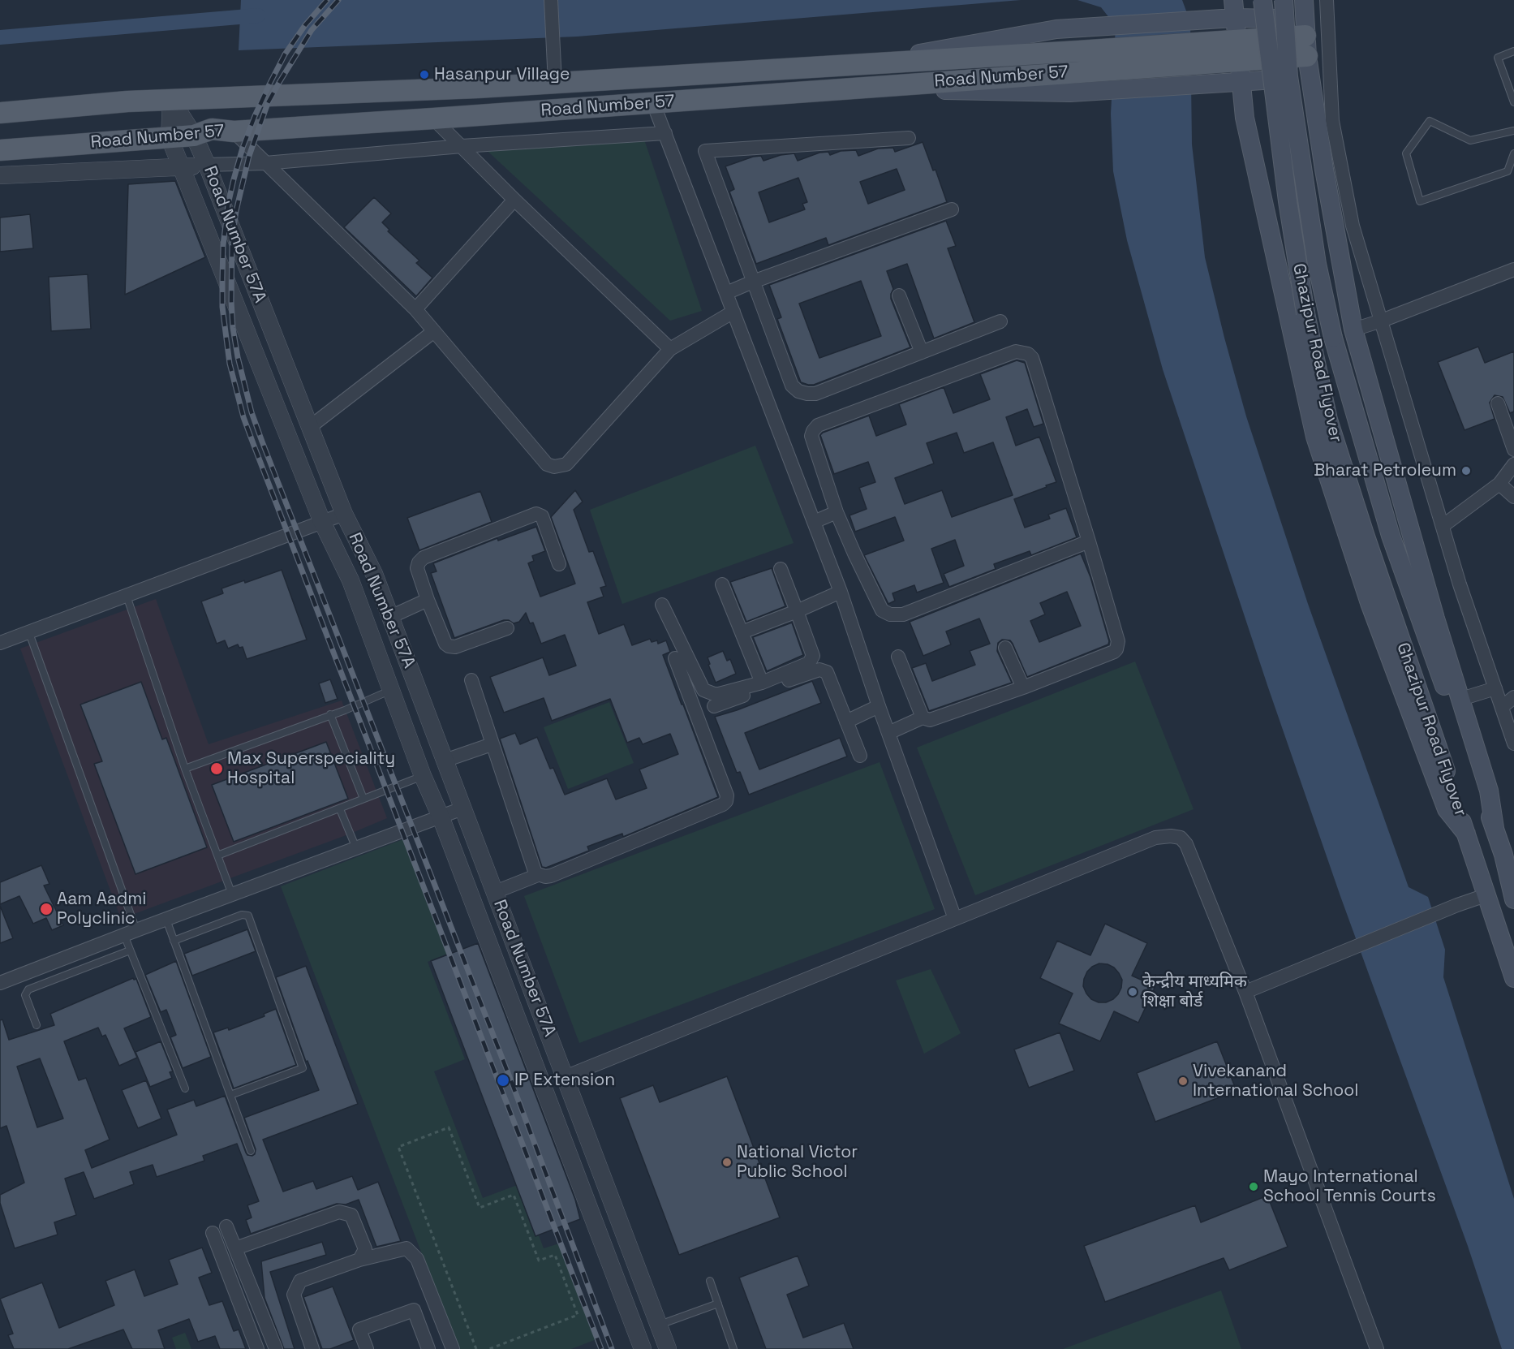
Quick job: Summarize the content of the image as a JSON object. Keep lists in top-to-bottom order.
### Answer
{
  "streets": {
    "main road": ["Road Number 57", "Ghazipur Road Flyover"],
    "street": ["Road Number 57A"]
  },
  "crossings": [
    ["Road Number 57", "Road Number 57A"]
  ],
  "places": [
    "Hasanpur Village",
    "Bharat Petroleum",
    "Max Superspeciality Hospital",
    "Aam Aadmi Polyclinic",
    "केन्द्रीय माध्यमिक शिक्षा बोर्ड",
    "IP Extension",
    "Vivekanand International School",
    "National Victor Public School",
    "Mayo International School Tennis Courts"
  ]
}
